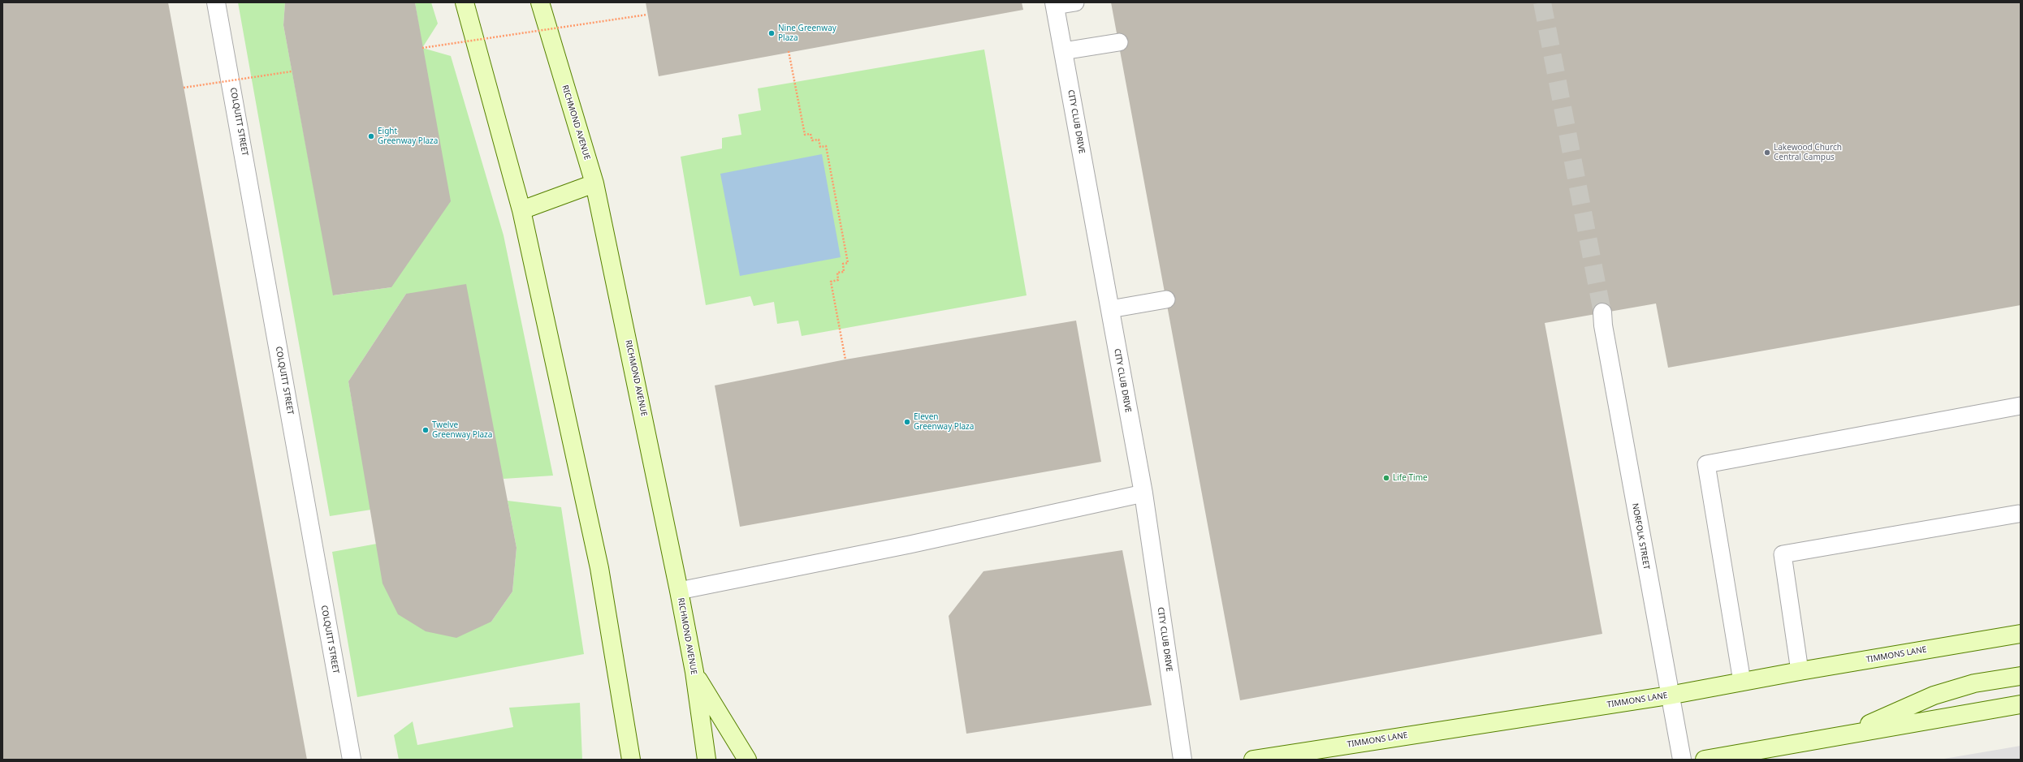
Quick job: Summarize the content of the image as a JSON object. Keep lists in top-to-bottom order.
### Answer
{
  "streets": {
    "main road": ["RICHMOND AVENUE", "TIMMONS LANE"],
    "street": ["COLQUITT STREET", "CITY CLUB DRIVE", "NORFOLK STREET"]
  },
  "crossings": [
    ["NORFOLK STREET", "TIMMONS LANE"]
  ],
  "places": [
    "Nine Greenway Plaza",
    "Eight Greenway Plaza",
    "Lakewood Church Central Campus",
    "Eleven Greenway Plaza",
    "Twelve Greenway Plaza",
    "Life Time"
  ]
}
